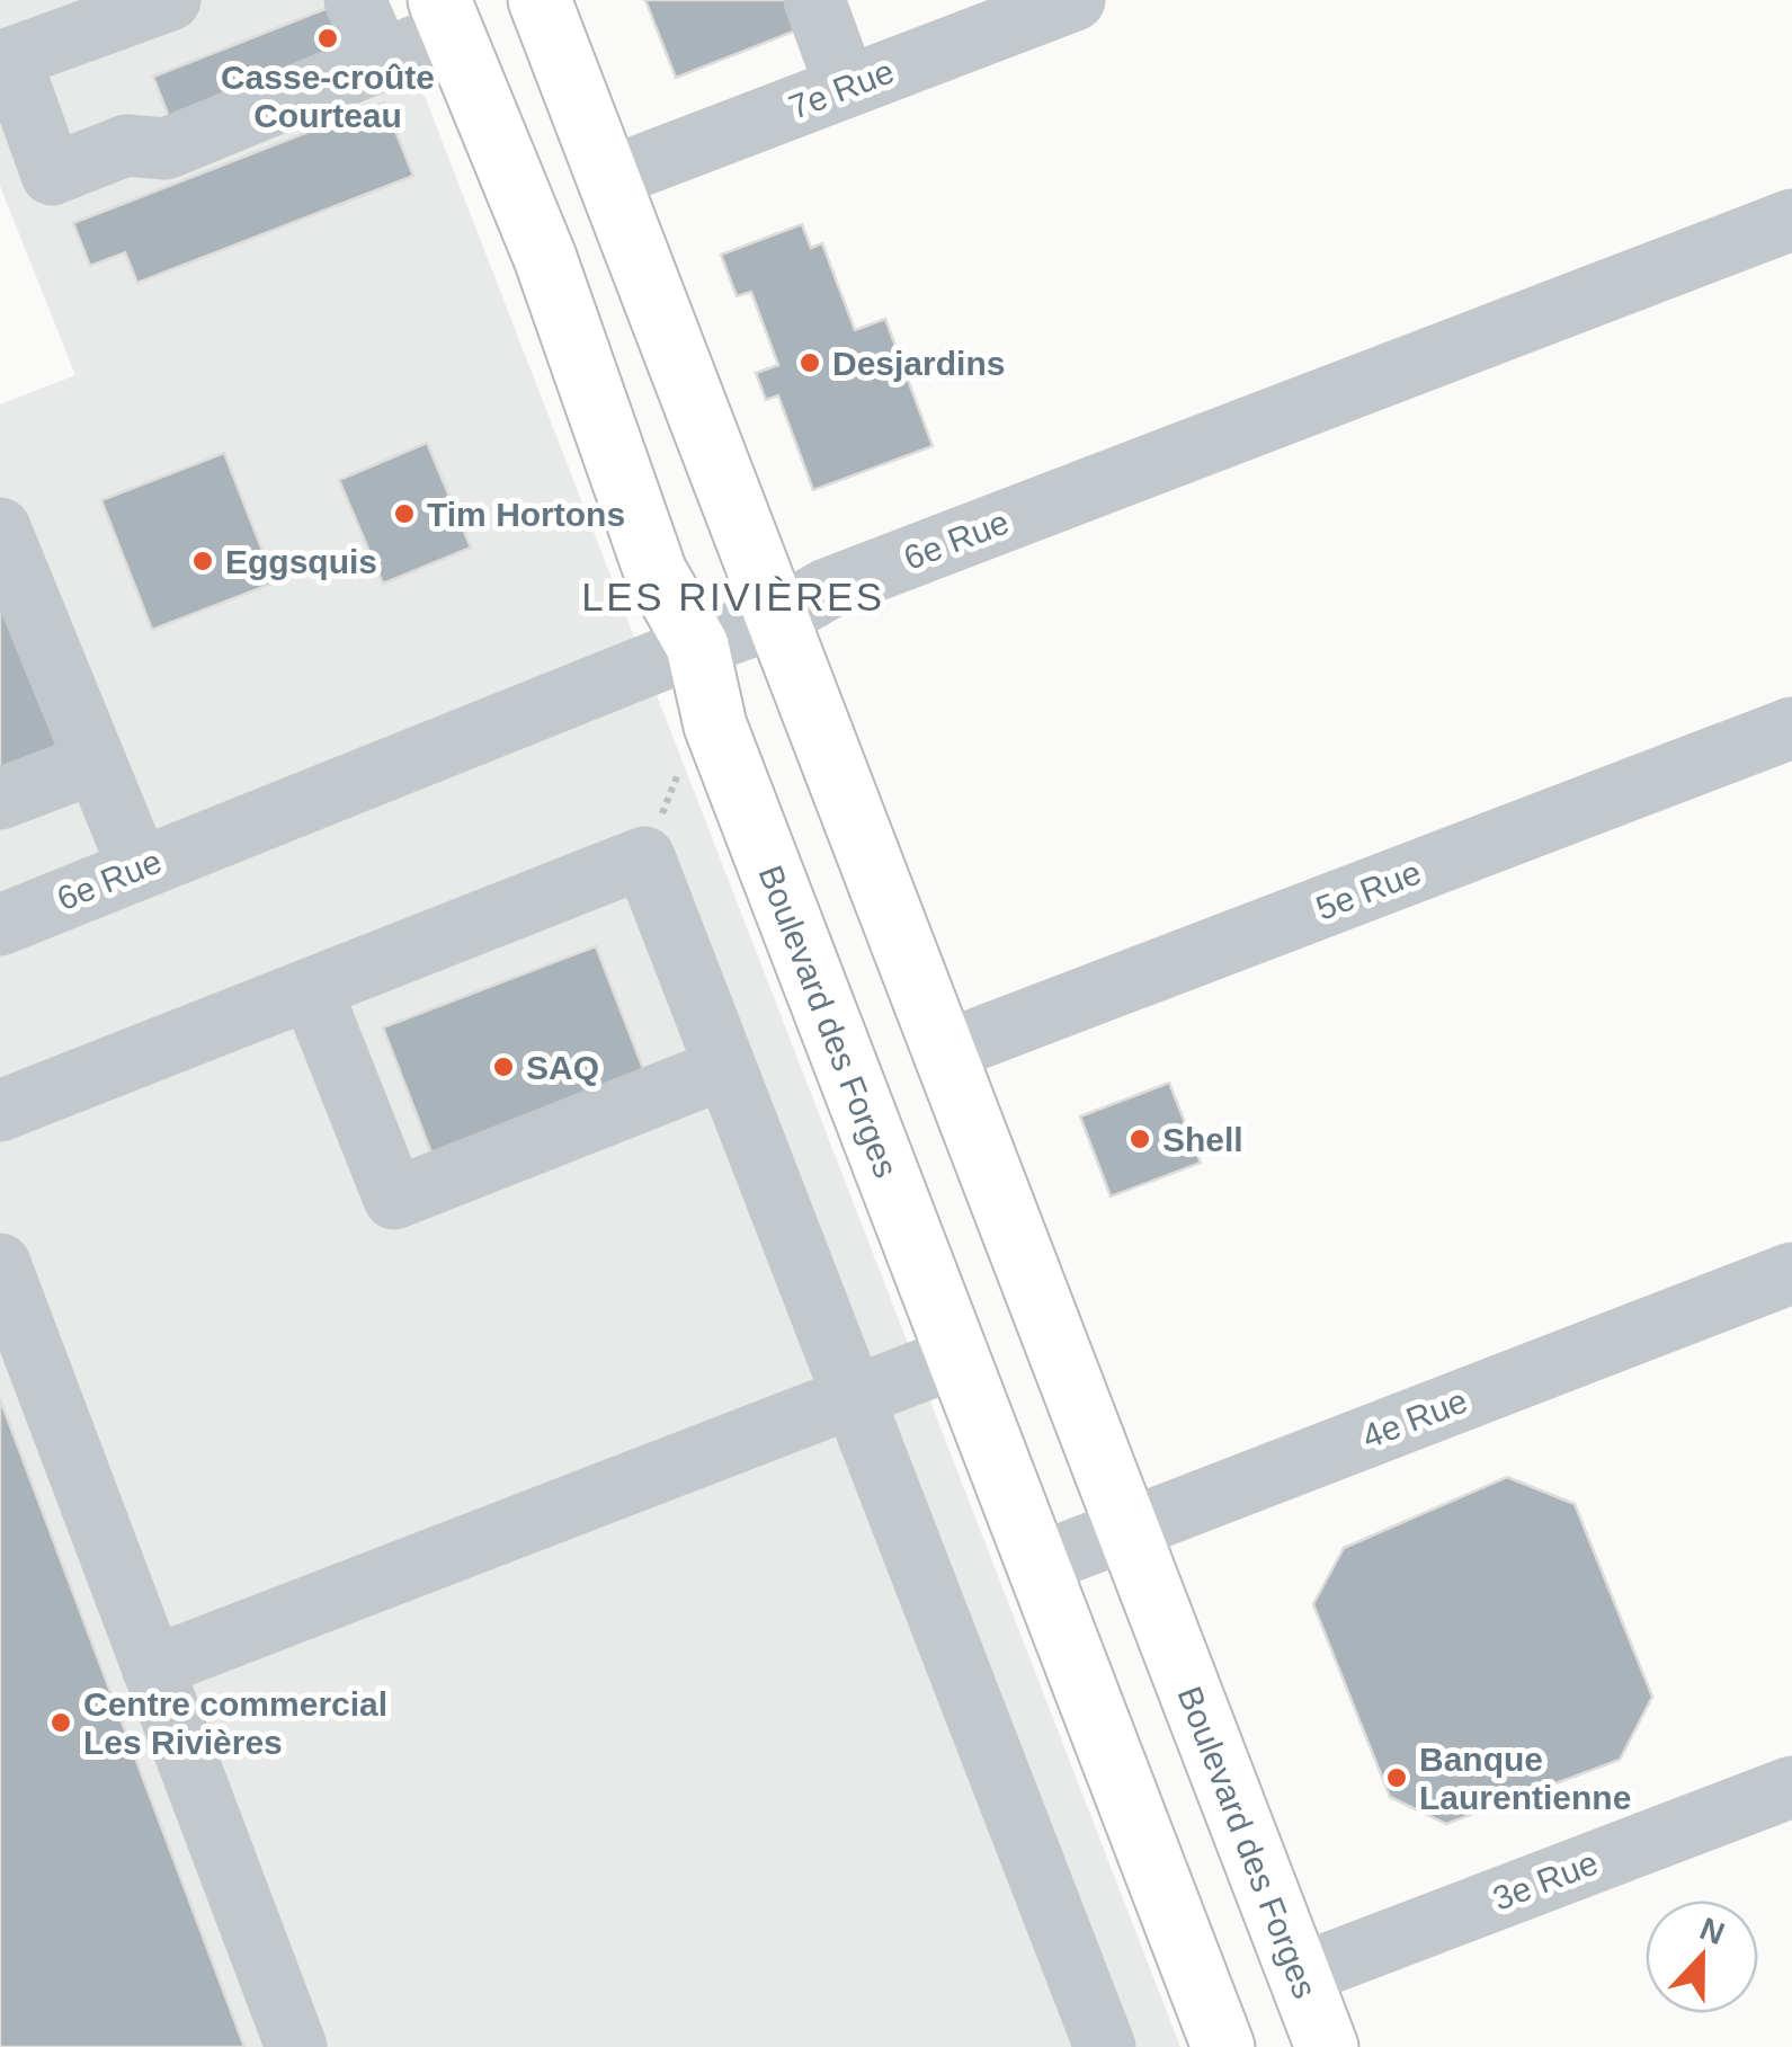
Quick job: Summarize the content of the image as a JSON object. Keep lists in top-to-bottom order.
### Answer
{
  "streets": {
    "main road": ["Boulevard des Forges"],
    "street": [
      "7e Rue",
      "6e Rue",
      "5e Rue",
      "4e Rue",
      "3e Rue"
    ]
  },
  "crossings": [
    ["7e Rue", "Boulevard des Forges"],
    ["6e Rue", "Boulevard des Forges"],
    ["5e Rue", "Boulevard des Forges"],
    ["Boulevard des Forges", "4e Rue"],
    ["Boulevard des Forges", "3e Rue"]
  ],
  "districts": ["LES RIVIÈRES"],
  "places": [
    "Casse-croûte Courteau",
    "Desjardins",
    "Tim Hortons",
    "Eggsquis",
    "SAQ",
    "Shell",
    "Centre commercial Les Rivières",
    "Banque Laurentienne"
  ],
  "north": "top"
}
